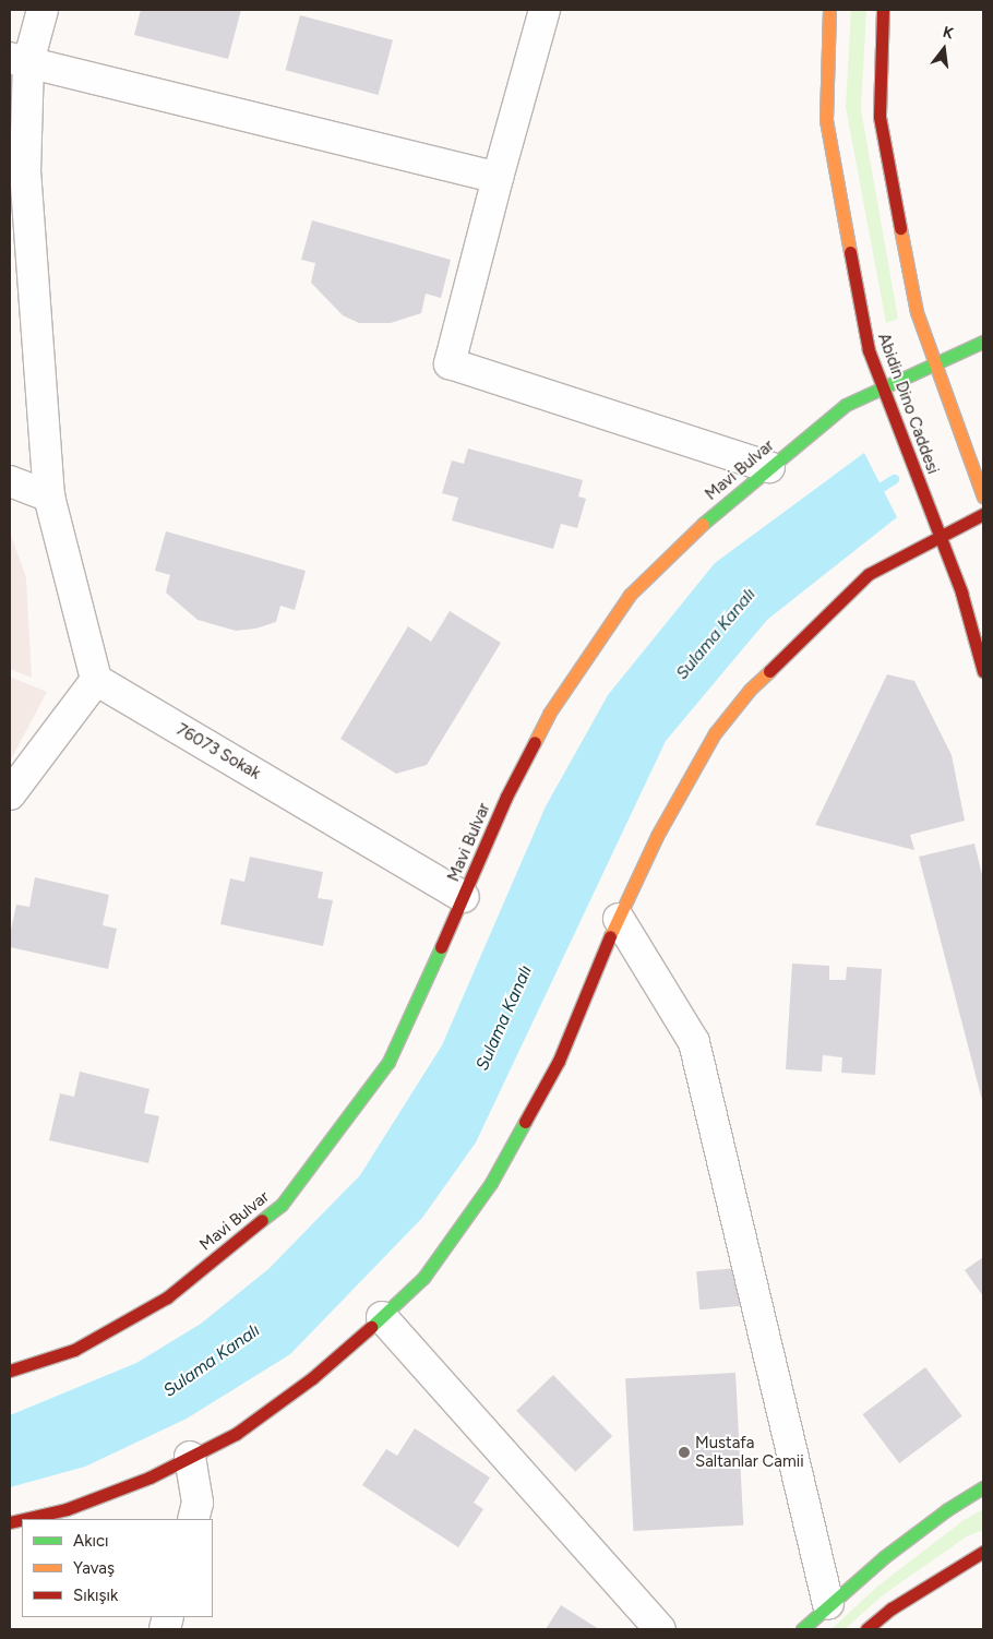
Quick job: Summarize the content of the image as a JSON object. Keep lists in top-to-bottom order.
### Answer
{
  "streets": {
    "main road": ["Abidin Dino Caddesi", "Mavi Bulvar"],
    "street": ["76073 Sokak"]
  },
  "crossings": [
    ["Abidin Dino Caddesi", "Mavi Bulvar"],
    ["Mavi Bulvar", "76073 Sokak"]
  ],
  "water": ["Sulama Kanalı"],
  "places": ["Mustafa Saltanlar Camii"],
  "legend": ["Akıcı", "Yavaş", "Sıkışık"],
  "north": "top"
}
